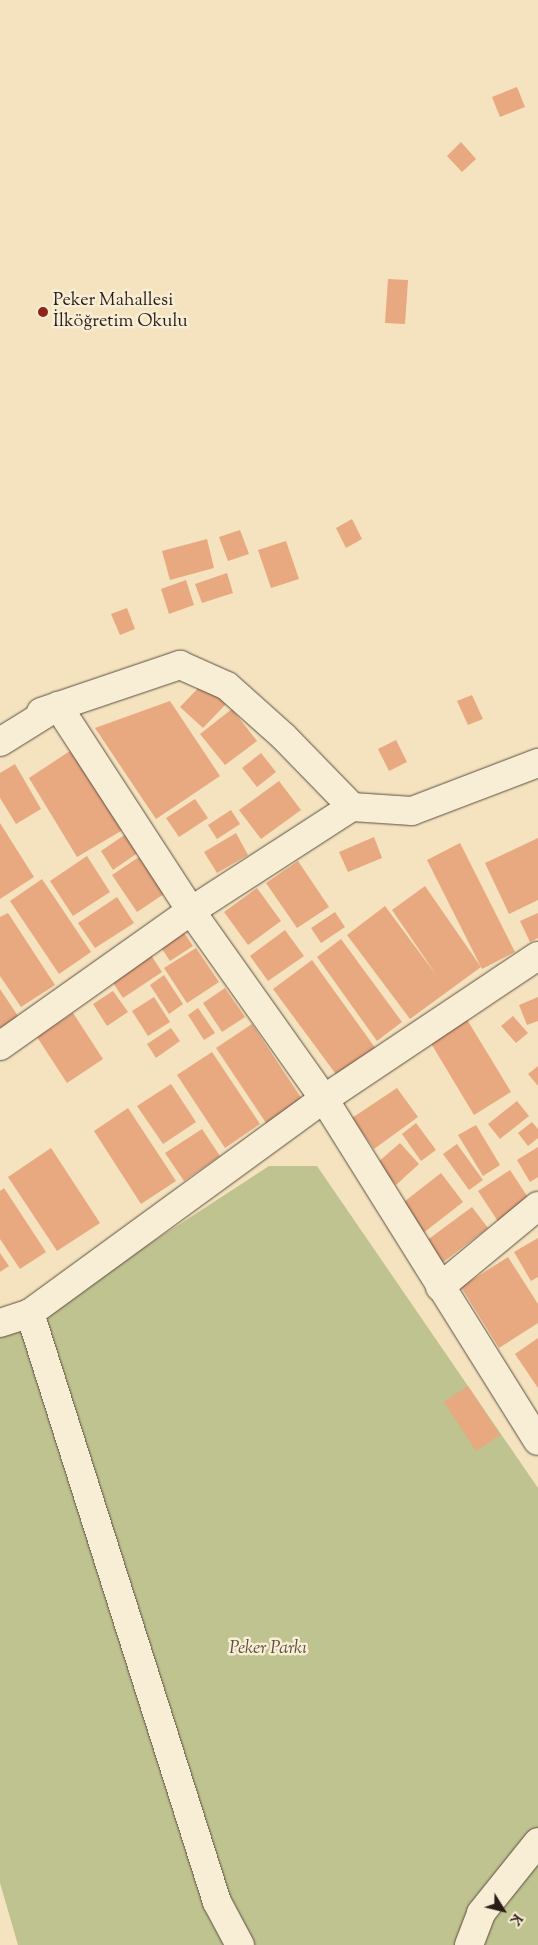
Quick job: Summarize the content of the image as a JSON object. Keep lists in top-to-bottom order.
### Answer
{
  "parks": ["Peker Parkı"],
  "places": ["Peker Mahallesi İlköğretim Okulu"],
  "north": "bottom right"
}
